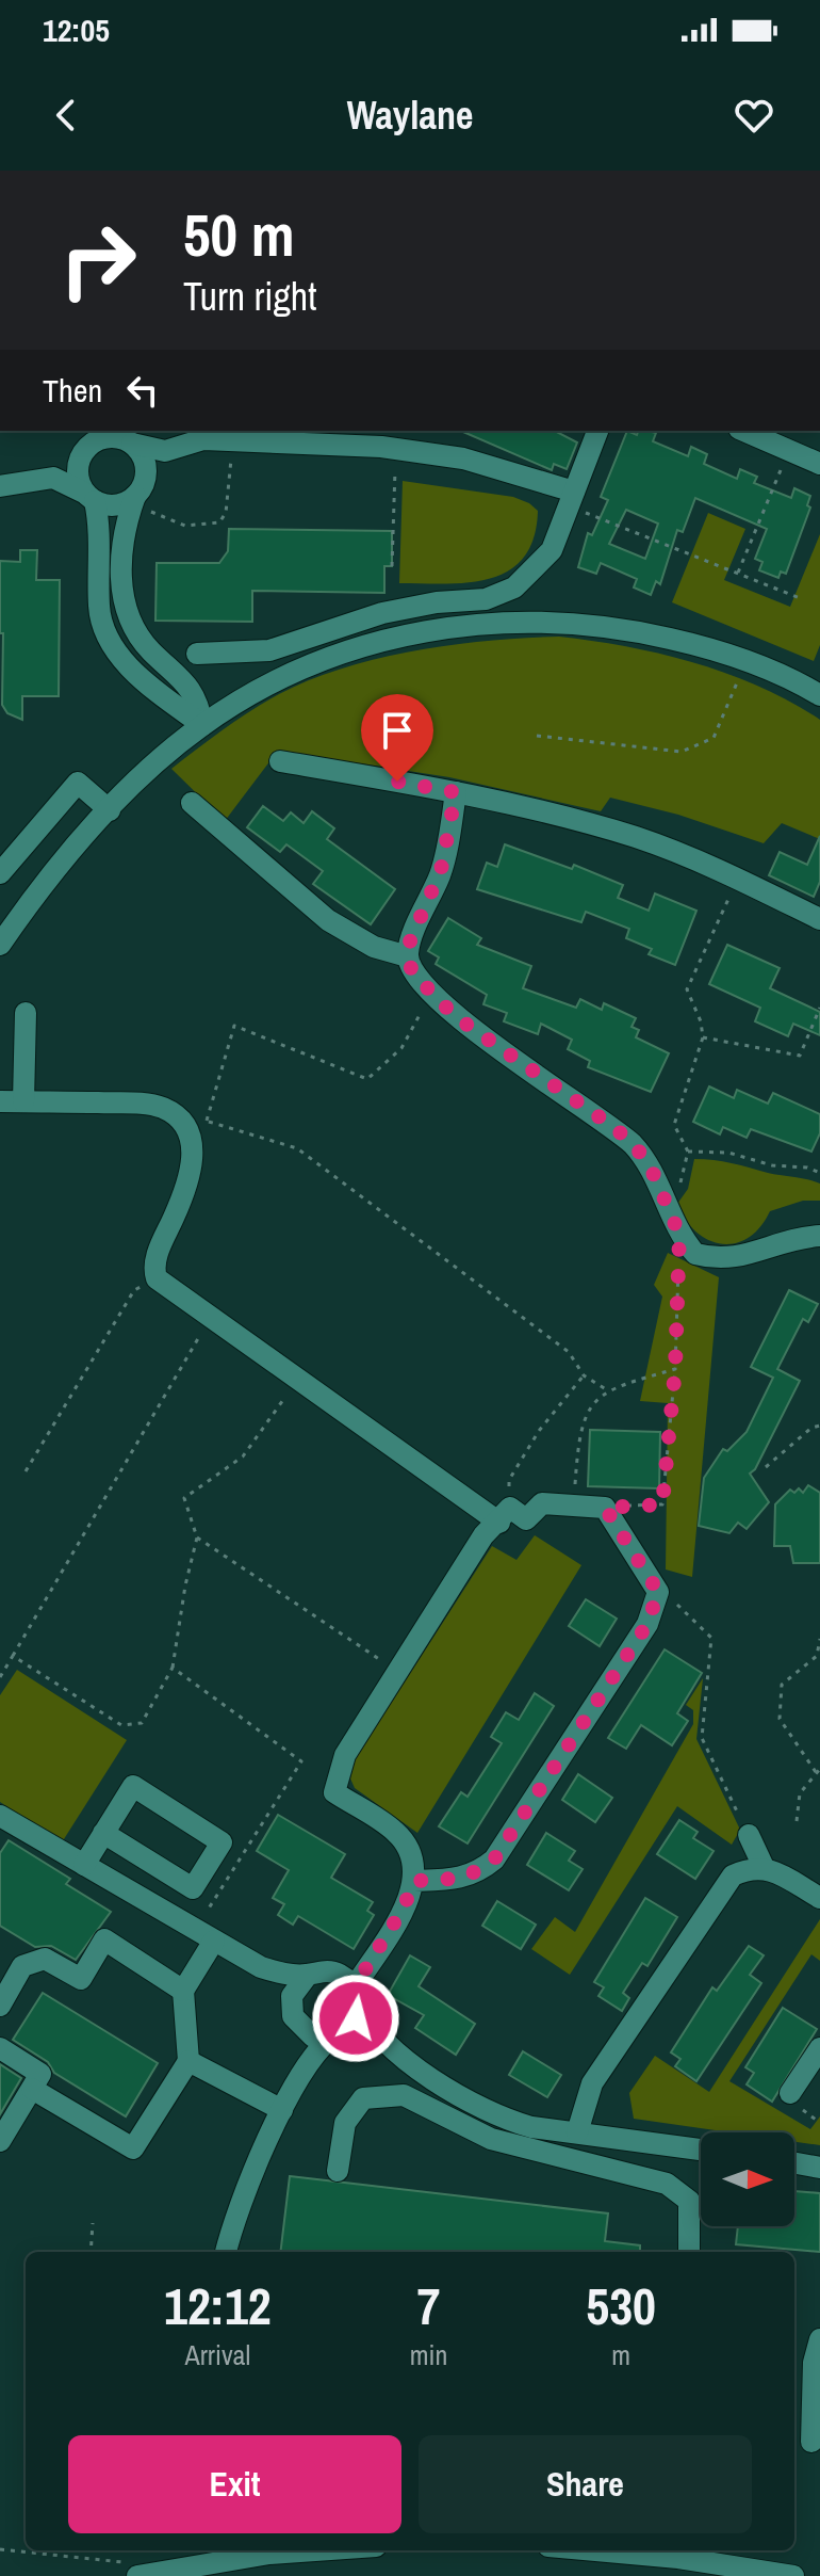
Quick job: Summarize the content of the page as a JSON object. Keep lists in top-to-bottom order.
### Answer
{
  "north": "right",
  "page": {
    "status": "12:05",
    "header": "Waylane",
    "turn": ["50 m", "Turn right"],
    "then": "Then",
    "eta": [
      "12:12",
      "Arrival",
      "7",
      "min",
      "530",
      "m"
    ],
    "buttons": ["Exit", "Share"]
  }
}
